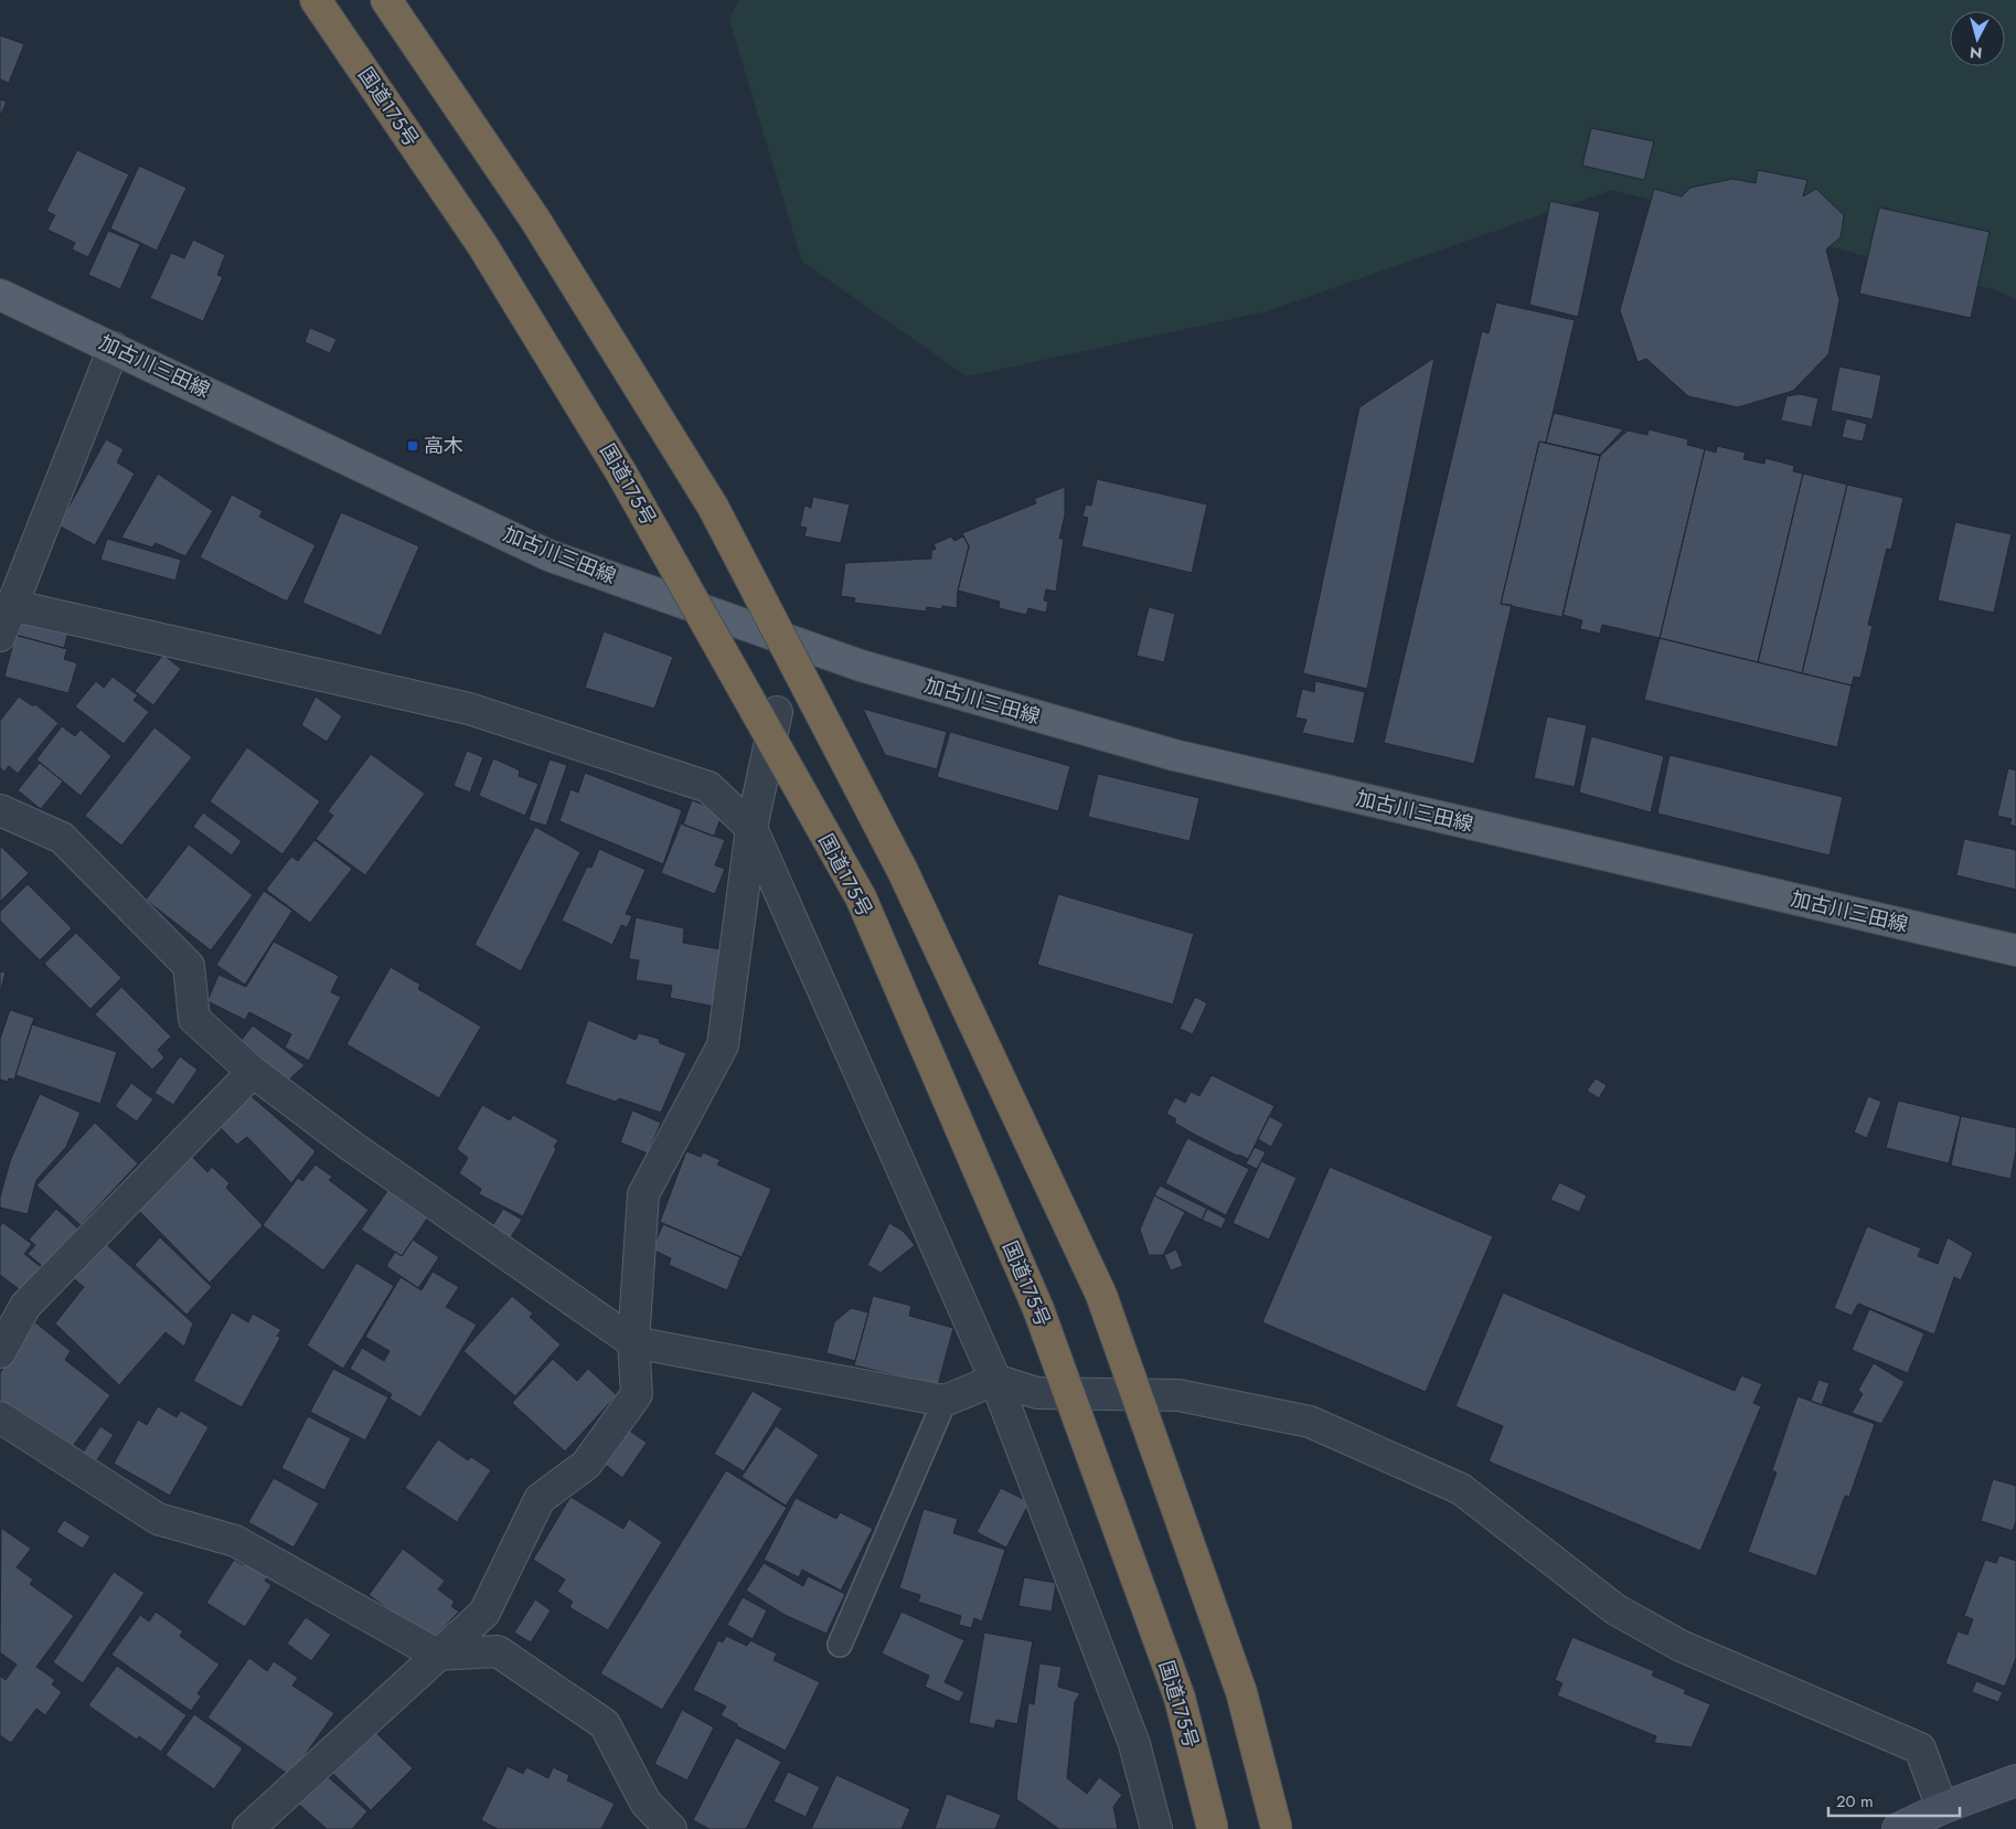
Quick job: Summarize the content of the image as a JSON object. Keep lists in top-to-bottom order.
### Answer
{
  "streets": {
    "highway": ["国道175号"],
    "main road": ["加古川三田線"]
  },
  "places": {
    "transit": ["高木"]
  },
  "scale_bar": "20 m",
  "north": "bottom"
}
